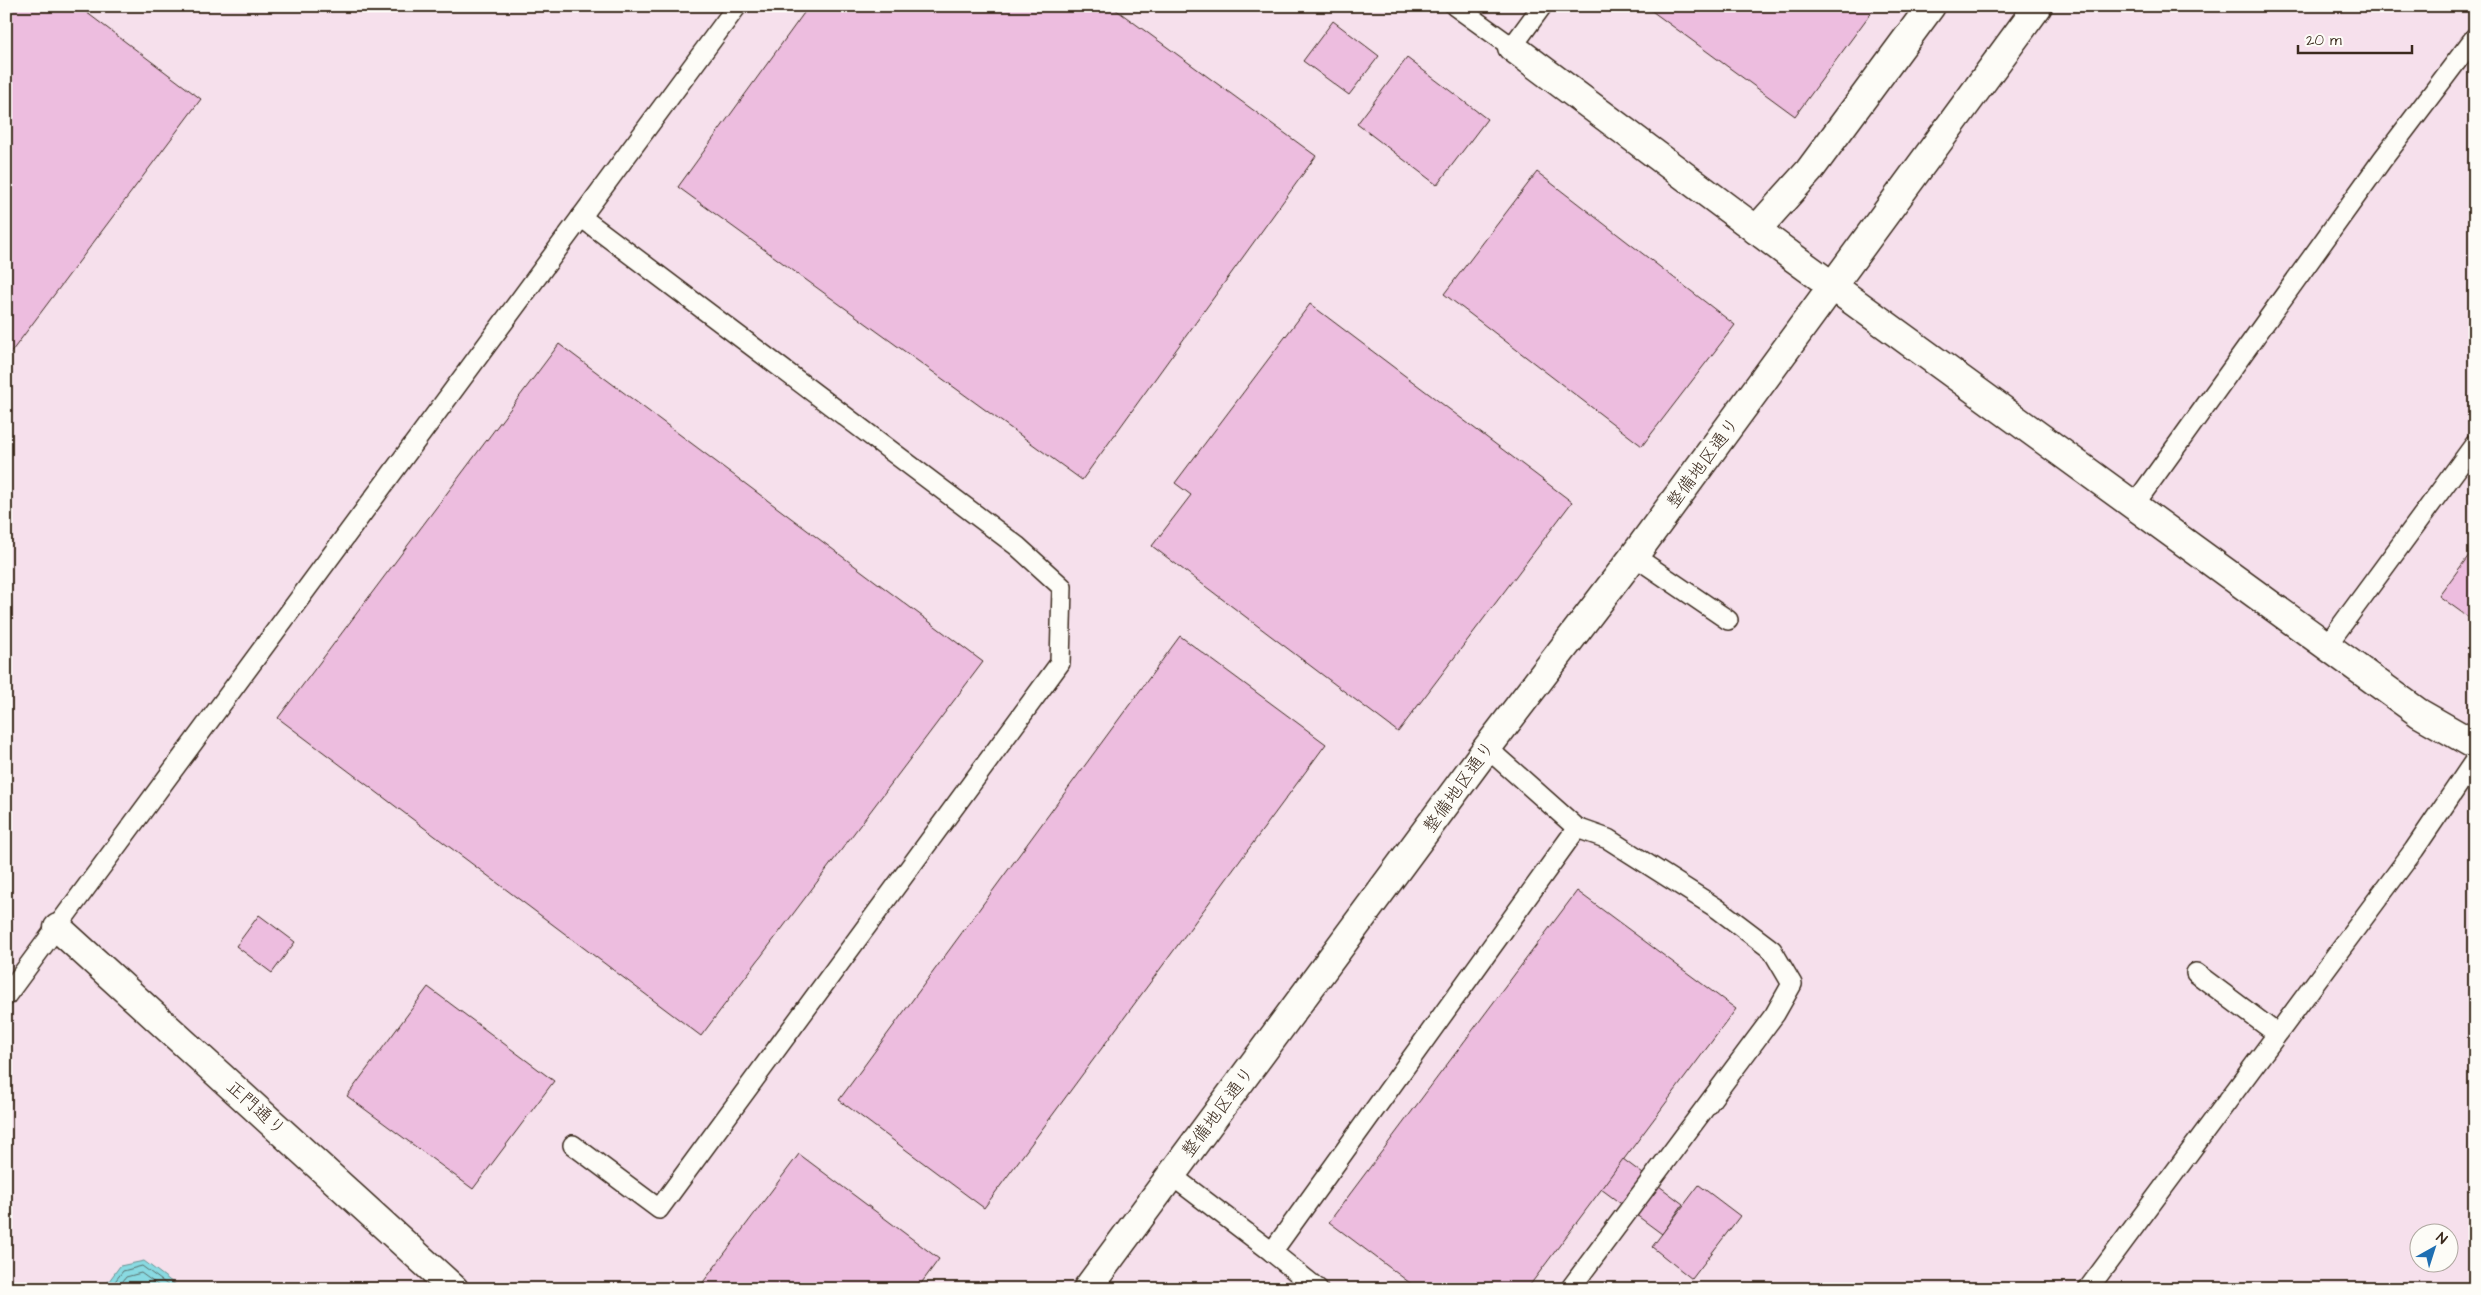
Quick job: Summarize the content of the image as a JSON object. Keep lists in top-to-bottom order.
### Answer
{
  "streets": {
    "street": ["整備地区通り", "正門通り"]
  },
  "scale_bar": "20 m",
  "north": "top right"
}
